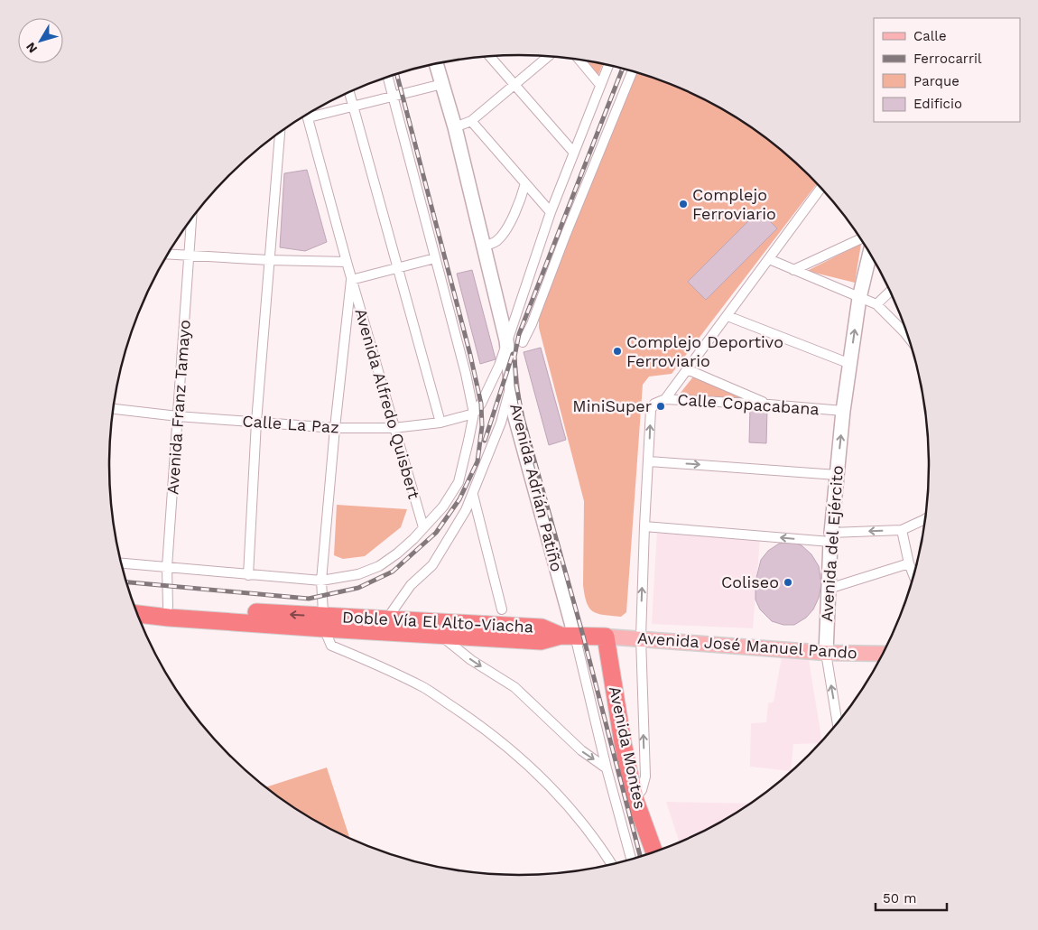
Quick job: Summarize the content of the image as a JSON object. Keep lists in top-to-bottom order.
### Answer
{
  "streets": {
    "highway": ["Doble Vía El Alto-Viacha", "Avenida Montes"],
    "main road": ["Avenida José Manuel Pando"],
    "street": [
      "Avenida Alfredo Quisbert",
      "Calle Copacabana",
      "Avenida Franz Tamayo",
      "Calle La Paz",
      "Avenida Adrián Patiño",
      "Avenida del Ejército"
    ]
  },
  "crossings": [
    ["Avenida Alfredo Quisbert", "Calle La Paz"],
    ["Calle Copacabana", "Avenida del Ejército"],
    ["Avenida Franz Tamayo", "Calle La Paz"],
    ["Avenida Franz Tamayo", "Doble Vía El Alto-Viacha"],
    ["Avenida Adrián Patiño", "Doble Vía El Alto-Viacha"],
    ["Avenida del Ejército", "Avenida José Manuel Pando"],
    ["Avenida José Manuel Pando", "Avenida Montes"]
  ],
  "one_way": ["Avenida del Ejército"],
  "places": [
    "Complejo Ferroviario",
    "Complejo Deportivo Ferroviario",
    "MiniSuper",
    "Coliseo"
  ],
  "legend": [
    "Calle",
    "Ferrocarril",
    "Parque",
    "Edificio"
  ],
  "scale_bar": "50 m",
  "north": "bottom left"
}
